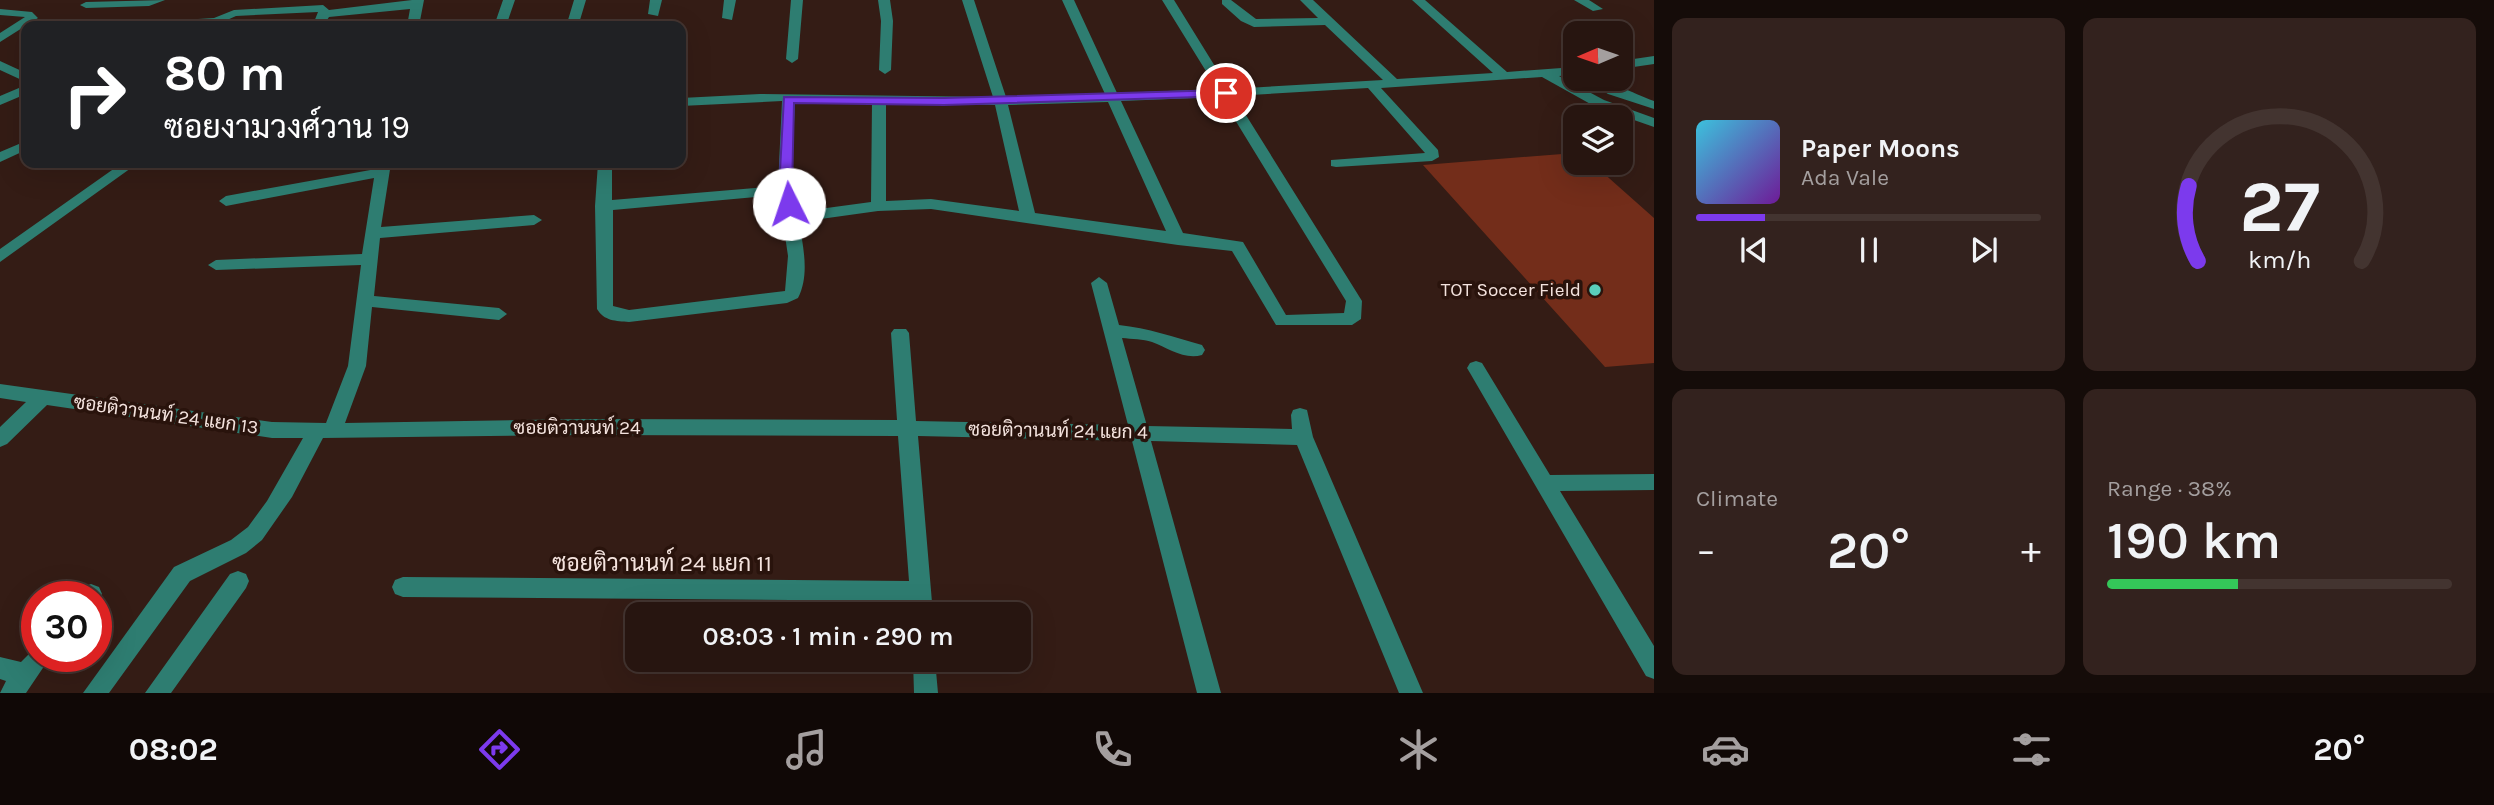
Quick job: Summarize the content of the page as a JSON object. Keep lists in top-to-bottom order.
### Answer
{
  "streets": {
    "street": [
      "ซอยติวานนท์ 24 แยก 13",
      "ซอยติวานนท์ 24",
      "ซอยติวานนท์ 24 แยก 4",
      "ซอยติวานนท์ 24 แยก 11"
    ]
  },
  "crossings": [
    ["ซอยติวานนท์ 24 แยก 13", "ซอยติวานนท์ 24"],
    ["ซอยติวานนท์ 24", "ซอยติวานนท์ 24 แยก 4"]
  ],
  "places": ["TOT Soccer Field"],
  "north": "left",
  "page": {
    "turn": ["80 m", "ซอยงามวงศ์วาน 19"],
    "song": ["Paper Moons", "Ada Vale"],
    "tile": [
      "Climate",
      ["Range · 38%", "190 km"]
    ],
    "heat": ["−", "20°", "+"],
    "limit": "30",
    "trip": "08:03 · 1 min · 290 m",
    "tabs": ["08:02", "20°"],
    "gauge": ["27", "km/h"]
  }
}
